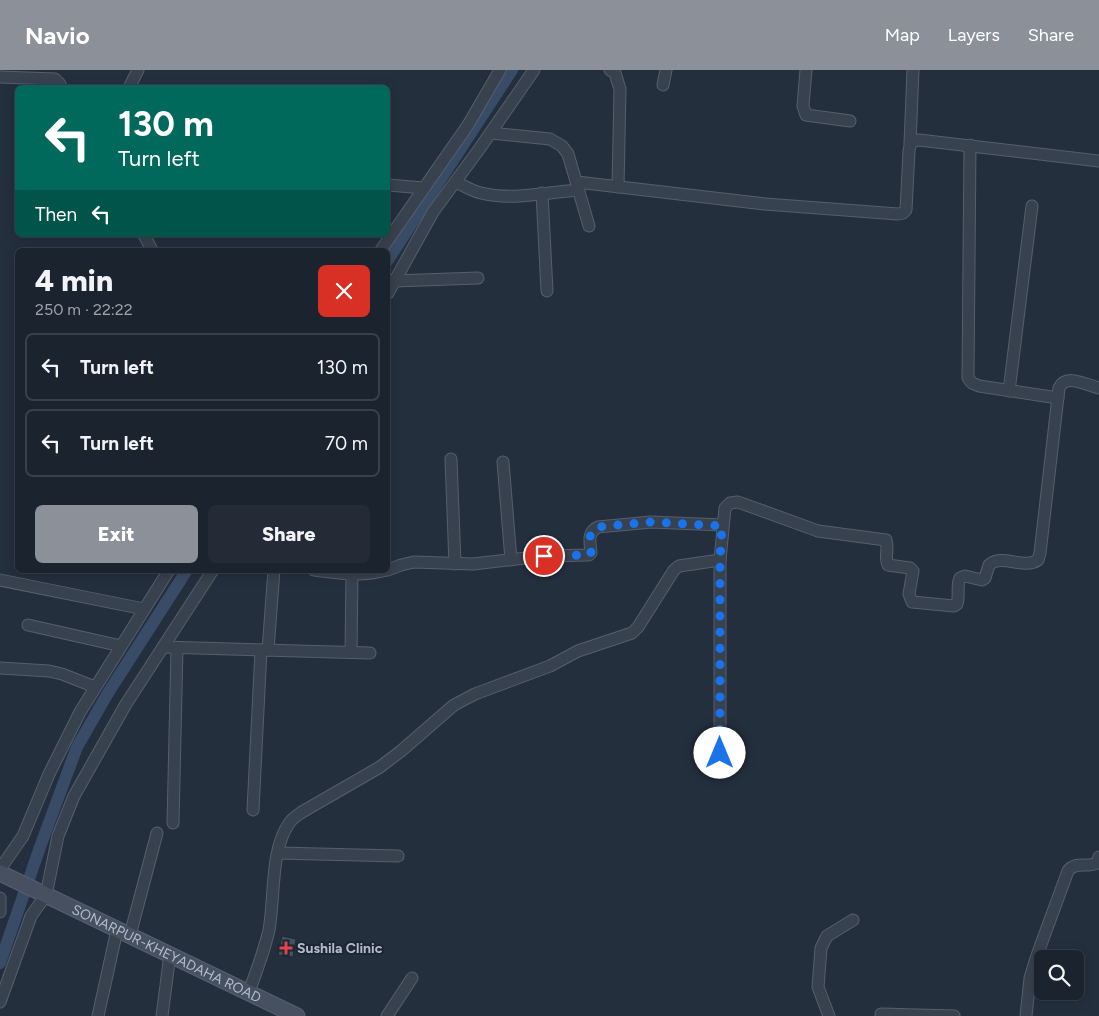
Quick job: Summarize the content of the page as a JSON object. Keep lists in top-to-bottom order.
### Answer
{
  "streets": {
    "main road": ["SONARPUR-KHEYADAHA ROAD"]
  },
  "places": {
    "health": ["Sushila Clinic"]
  },
  "page": {
    "header": "Navio",
    "nav": ["Map", "Layers", "Share"],
    "turn": ["130 m", "Turn left"],
    "then": "Then",
    "heading": ["4 min", "250 m · 22:22"],
    "list": [
      {
        "name": "Turn left",
        "value": "130 m"
      },
      {
        "name": "Turn left",
        "value": "70 m"
      }
    ],
    "buttons": ["Exit", "Share"]
  }
}
